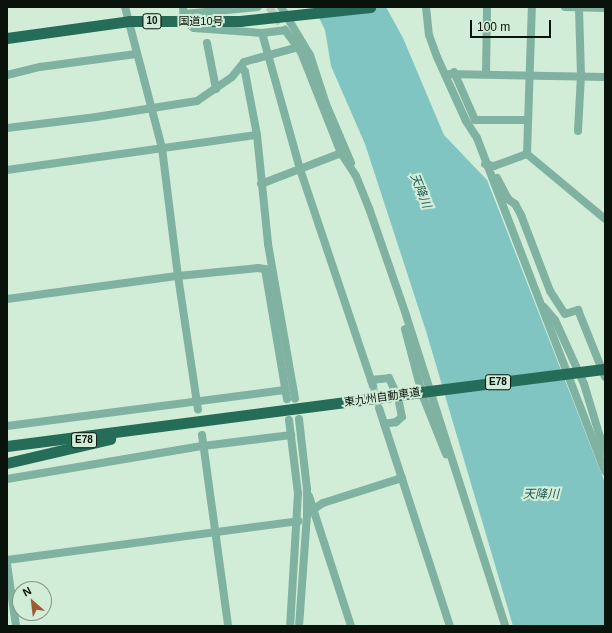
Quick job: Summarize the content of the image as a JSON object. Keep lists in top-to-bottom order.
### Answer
{
  "streets": {
    "highway": [
      "10",
      "国道10号",
      "E78",
      "東九州自動車道"
    ]
  },
  "water": ["天降川"],
  "scale_bar": "100 m",
  "north": "top left"
}
